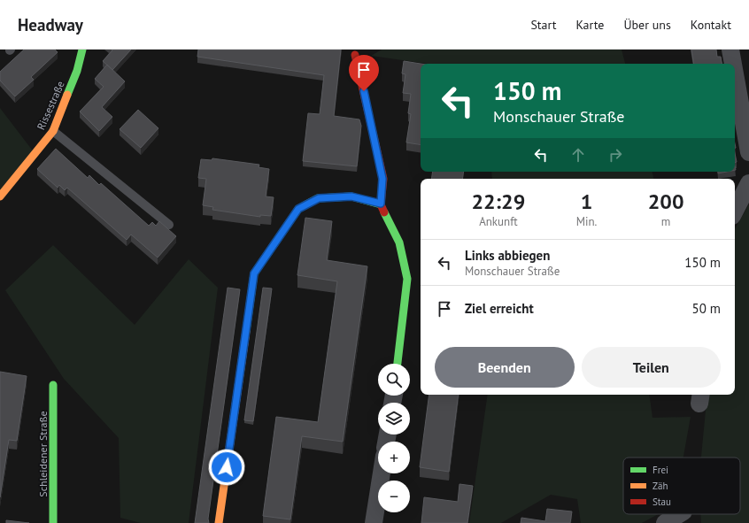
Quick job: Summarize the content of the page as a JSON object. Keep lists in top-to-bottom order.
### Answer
{
  "streets": {
    "street": ["Rissestraße", "Schleidener Straße"]
  },
  "legend": ["Frei", "Zäh", "Stau"],
  "page": {
    "header": "Headway",
    "nav": [
      "Start",
      "Karte",
      "Über uns",
      "Kontakt"
    ],
    "turn": ["150 m", "Monschauer Straße"],
    "eta": [
      "22:29",
      "Ankunft",
      "1",
      "Min.",
      "200",
      "m"
    ],
    "list": [
      {
        "name": "Links abbiegen",
        "note": "Monschauer Straße",
        "value": "150 m"
      },
      {
        "name": "Ziel erreicht",
        "value": "50 m"
      }
    ],
    "buttons": ["Beenden", "Teilen"],
    "map_buttons": ["+", "−"]
  }
}
